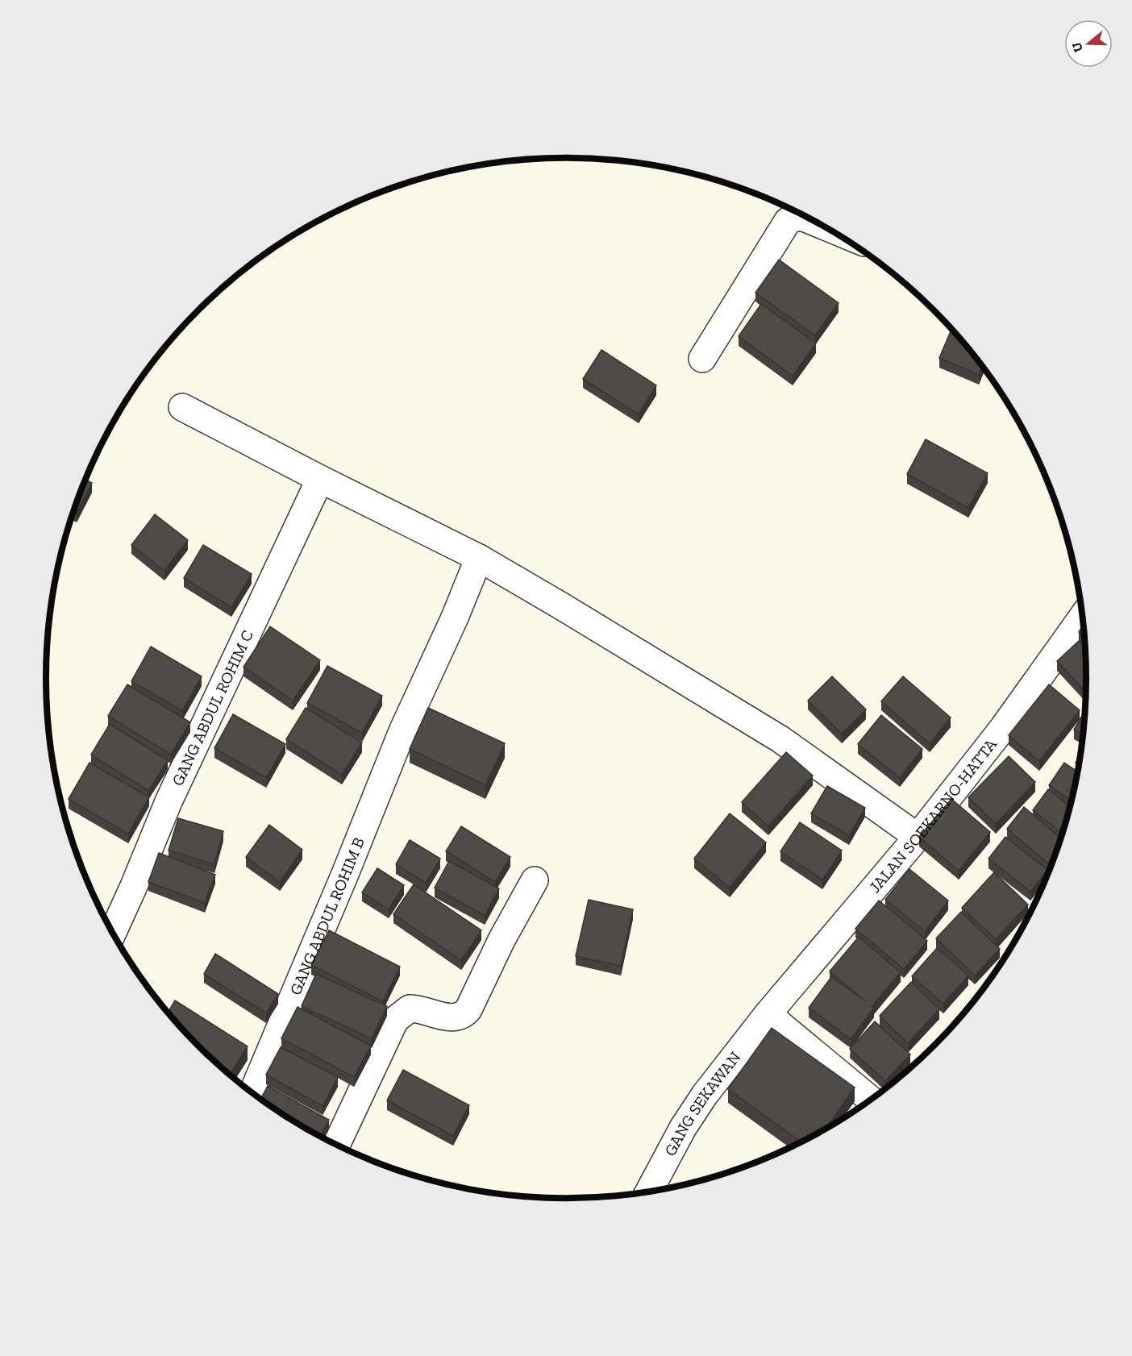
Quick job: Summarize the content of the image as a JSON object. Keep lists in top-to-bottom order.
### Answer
{
  "streets": {
    "street": [
      "GANG ABDUL ROHIM C",
      "JALAN SOEKARNO-HATTA",
      "GANG ABDUL ROHIM B",
      "GANG SEKAWAN"
    ]
  },
  "crossings": [
    ["JALAN SOEKARNO-HATTA", "GANG SEKAWAN"]
  ],
  "north": "left"
}
